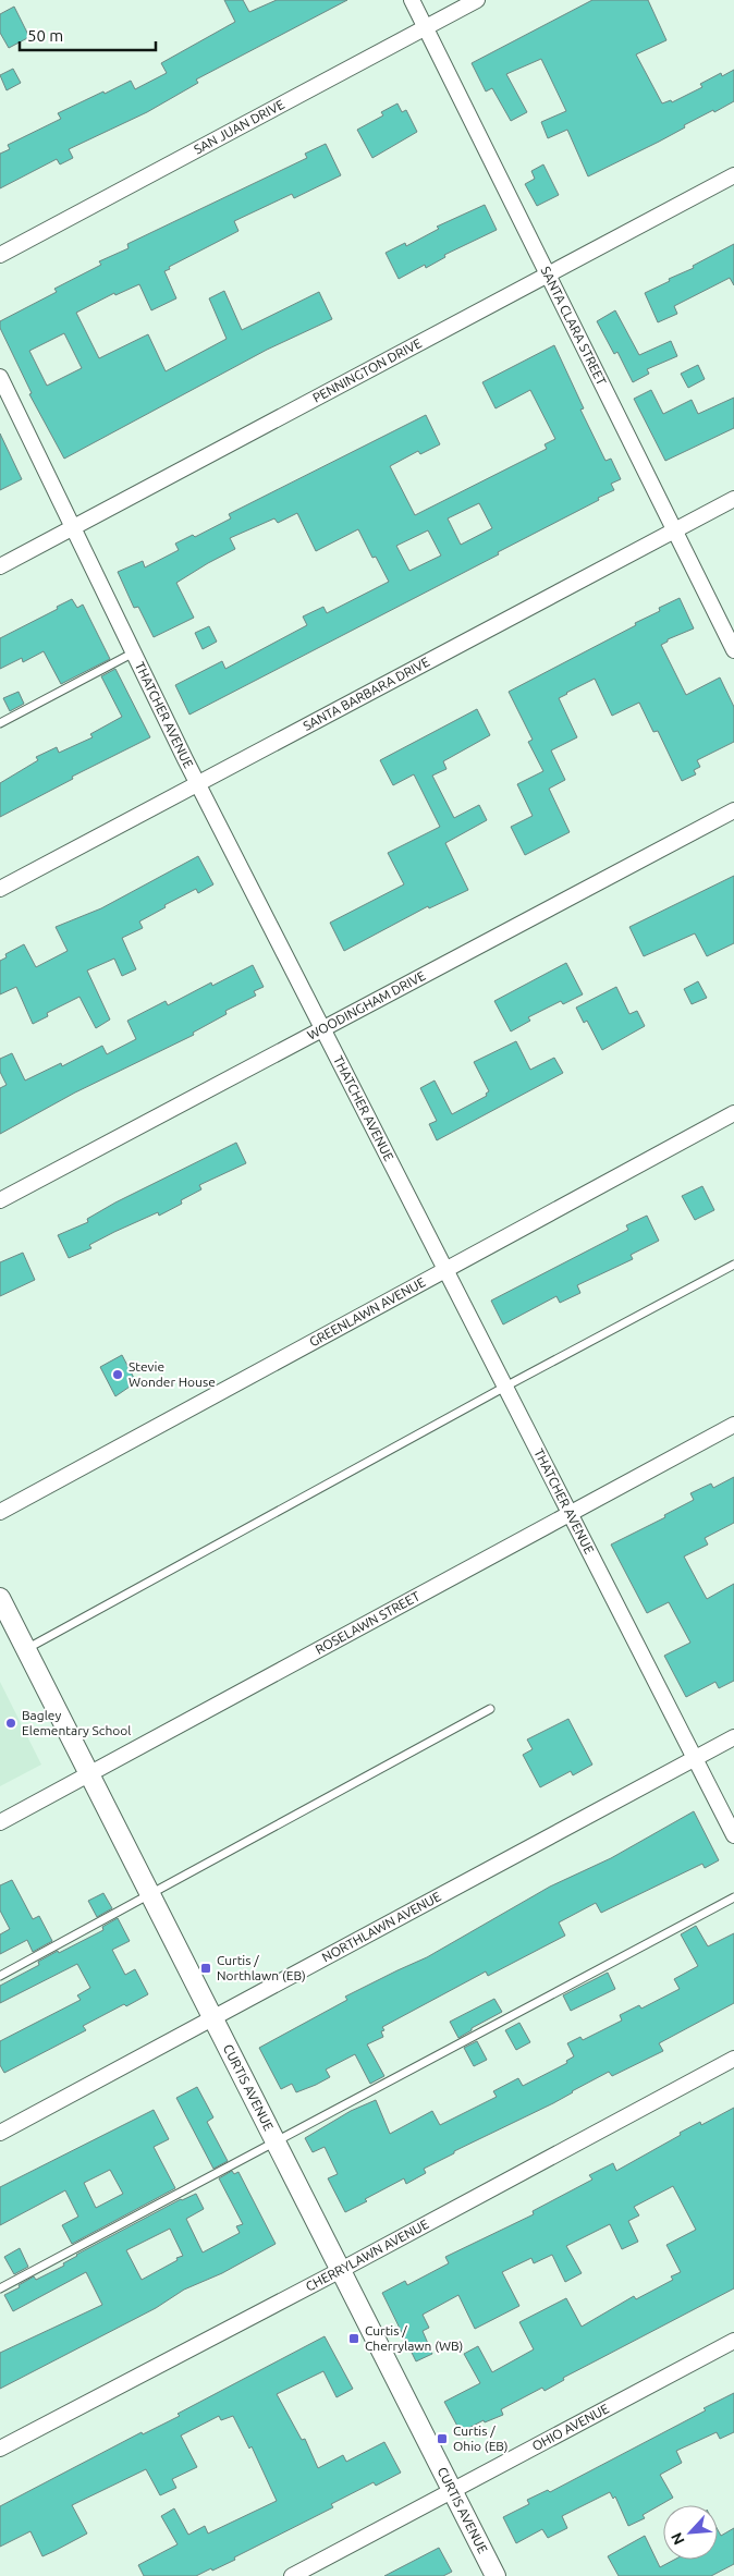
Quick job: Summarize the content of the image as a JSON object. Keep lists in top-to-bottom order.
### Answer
{
  "streets": {
    "street": [
      "SAN JUAN DRIVE",
      "SANTA CLARA STREET",
      "PENNINGTON DRIVE",
      "SANTA BARBARA DRIVE",
      "THATCHER AVENUE",
      "WOODINGHAM DRIVE",
      "GREENLAWN AVENUE",
      "ROSELAWN STREET",
      "NORTHLAWN AVENUE",
      "CURTIS AVENUE",
      "CHERRYLAWN AVENUE",
      "OHIO AVENUE"
    ]
  },
  "crossings": [
    ["SAN JUAN DRIVE", "SANTA CLARA STREET"],
    ["SANTA CLARA STREET", "PENNINGTON DRIVE"],
    ["SANTA CLARA STREET", "SANTA BARBARA DRIVE"],
    ["PENNINGTON DRIVE", "THATCHER AVENUE"],
    ["SANTA BARBARA DRIVE", "THATCHER AVENUE"],
    ["THATCHER AVENUE", "WOODINGHAM DRIVE"],
    ["THATCHER AVENUE", "GREENLAWN AVENUE"],
    ["THATCHER AVENUE", "ROSELAWN STREET"],
    ["THATCHER AVENUE", "NORTHLAWN AVENUE"],
    ["ROSELAWN STREET", "CURTIS AVENUE"],
    ["NORTHLAWN AVENUE", "CURTIS AVENUE"],
    ["CURTIS AVENUE", "CHERRYLAWN AVENUE"],
    ["CURTIS AVENUE", "OHIO AVENUE"]
  ],
  "places": {
    "other": ["Stevie Wonder House", "Bagley Elementary School"],
    "transit": ["Curtis / Northlawn (EB)", "Curtis / Cherrylawn (WB)", "Curtis / Ohio (EB)"]
  },
  "scale_bar": "50 m",
  "north": "bottom left"
}
